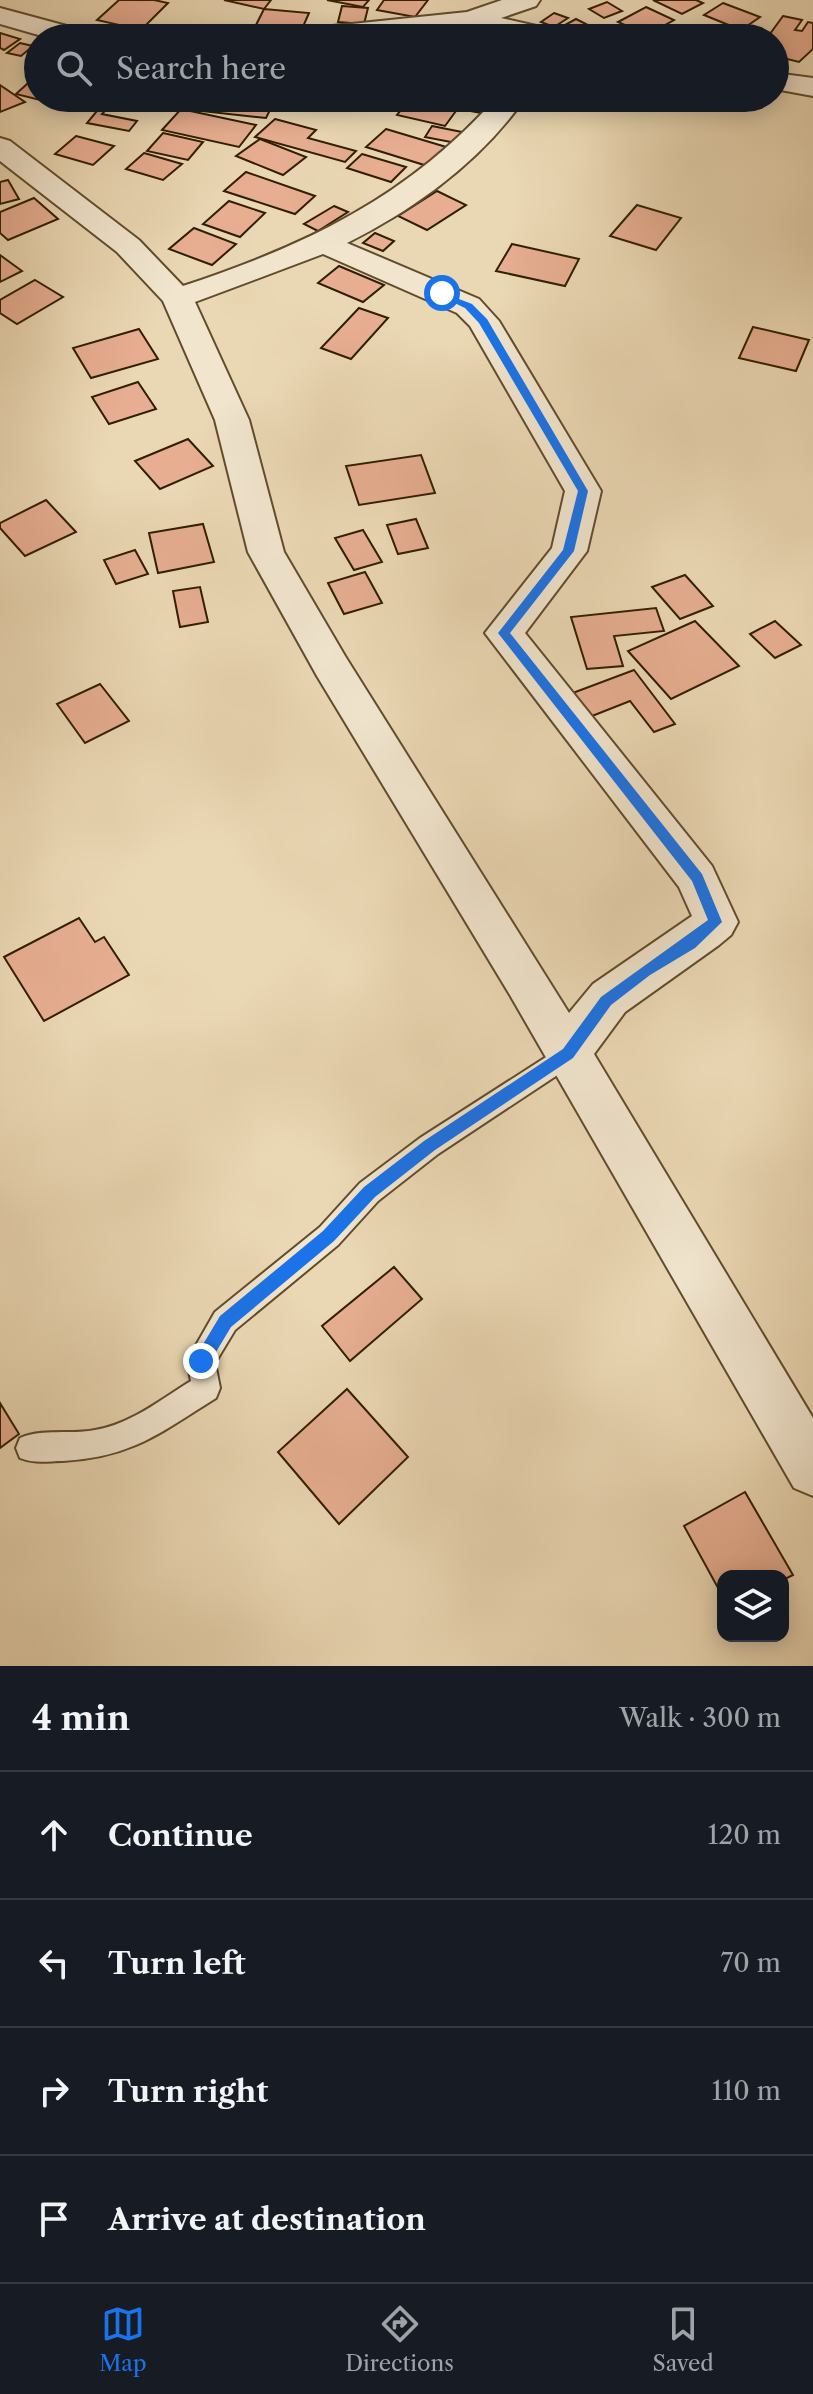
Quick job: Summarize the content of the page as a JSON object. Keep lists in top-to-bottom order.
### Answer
{
  "page": {
    "search": "Search here",
    "heading": ["4 min", "Walk · 300 m"],
    "list": [
      ["Continue", "120 m"],
      ["Turn left", "70 m"],
      ["Turn right", "110 m"],
      "Arrive at destination"
    ],
    "nav": ["Map", "Directions", "Saved"]
  }
}
